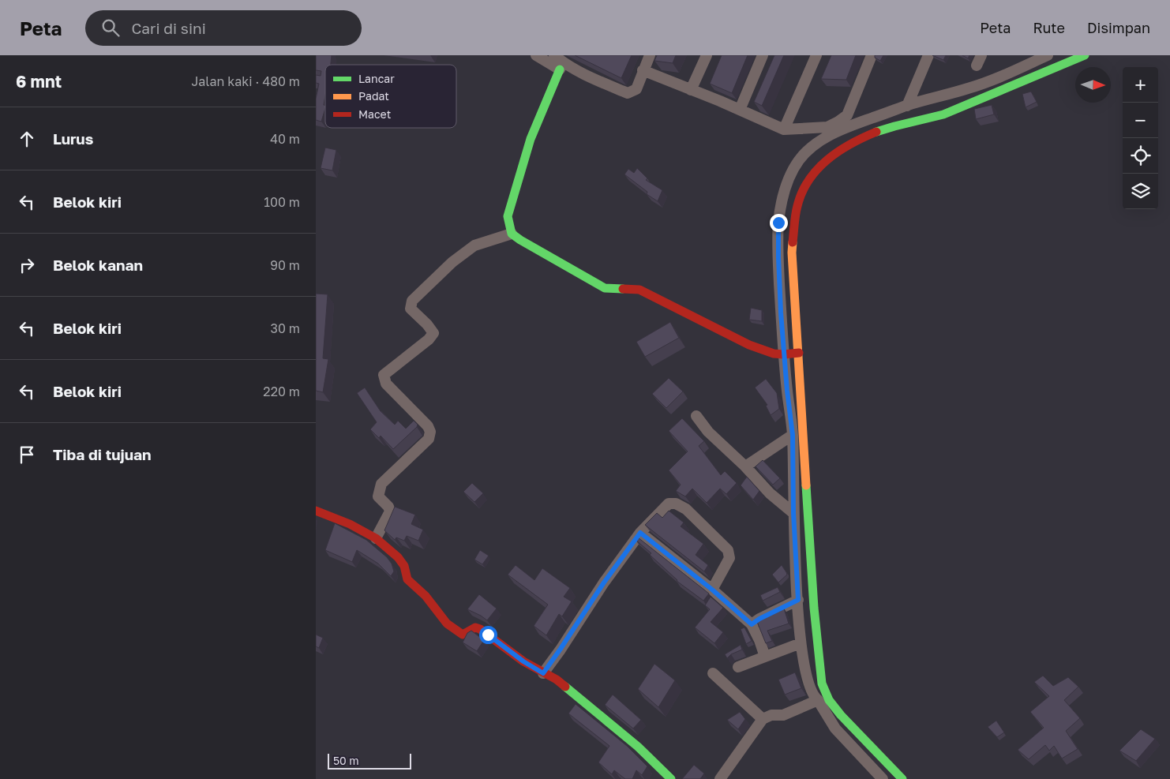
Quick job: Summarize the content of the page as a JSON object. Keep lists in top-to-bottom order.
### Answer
{
  "legend": ["Lancar", "Padat", "Macet"],
  "scale_bar": "50 m",
  "north": "right",
  "page": {
    "header": "Peta",
    "search": "Cari di sini",
    "nav": ["Peta", "Rute", "Disimpan"],
    "heading": ["6 mnt", "Jalan kaki · 480 m"],
    "map_buttons": ["+", "−"],
    "list": [
      ["Lurus", "40 m"],
      ["Belok kiri", "100 m"],
      ["Belok kanan", "90 m"],
      ["Belok kiri", "30 m"],
      ["Belok kiri", "220 m"],
      "Tiba di tujuan"
    ],
    "scale": "50 m"
  }
}
